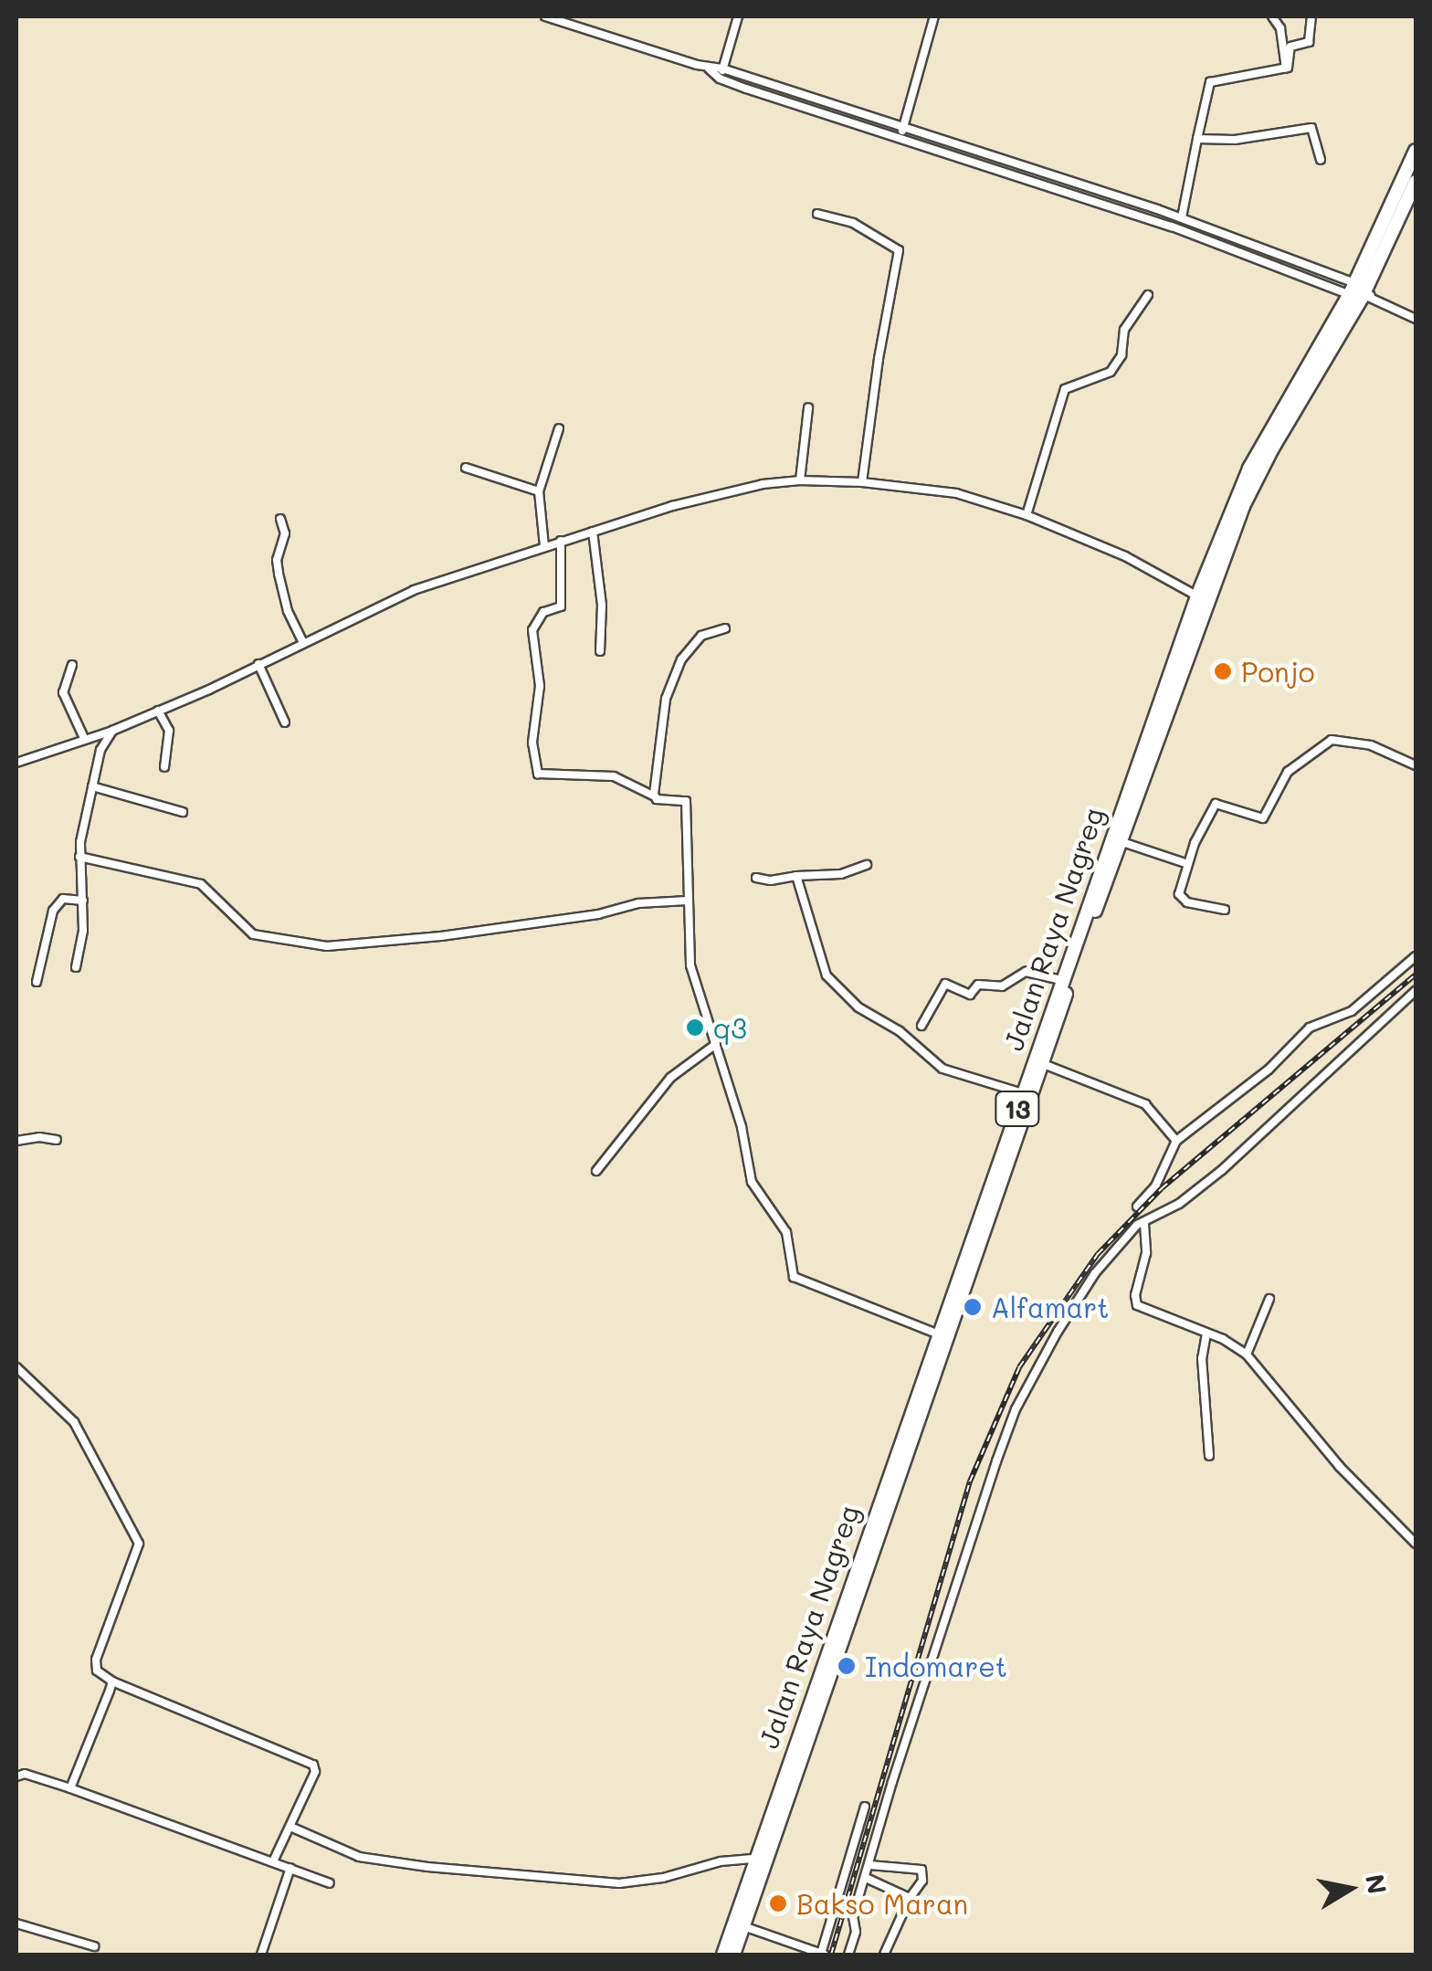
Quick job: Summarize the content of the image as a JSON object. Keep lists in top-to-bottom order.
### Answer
{
  "streets": {
    "highway": ["Jalan Raya Nagreg", "13"]
  },
  "places": [
    "Ponjo",
    "q3",
    "Alfamart",
    "Indomaret",
    "Bakso Maran"
  ],
  "north": "right"
}
